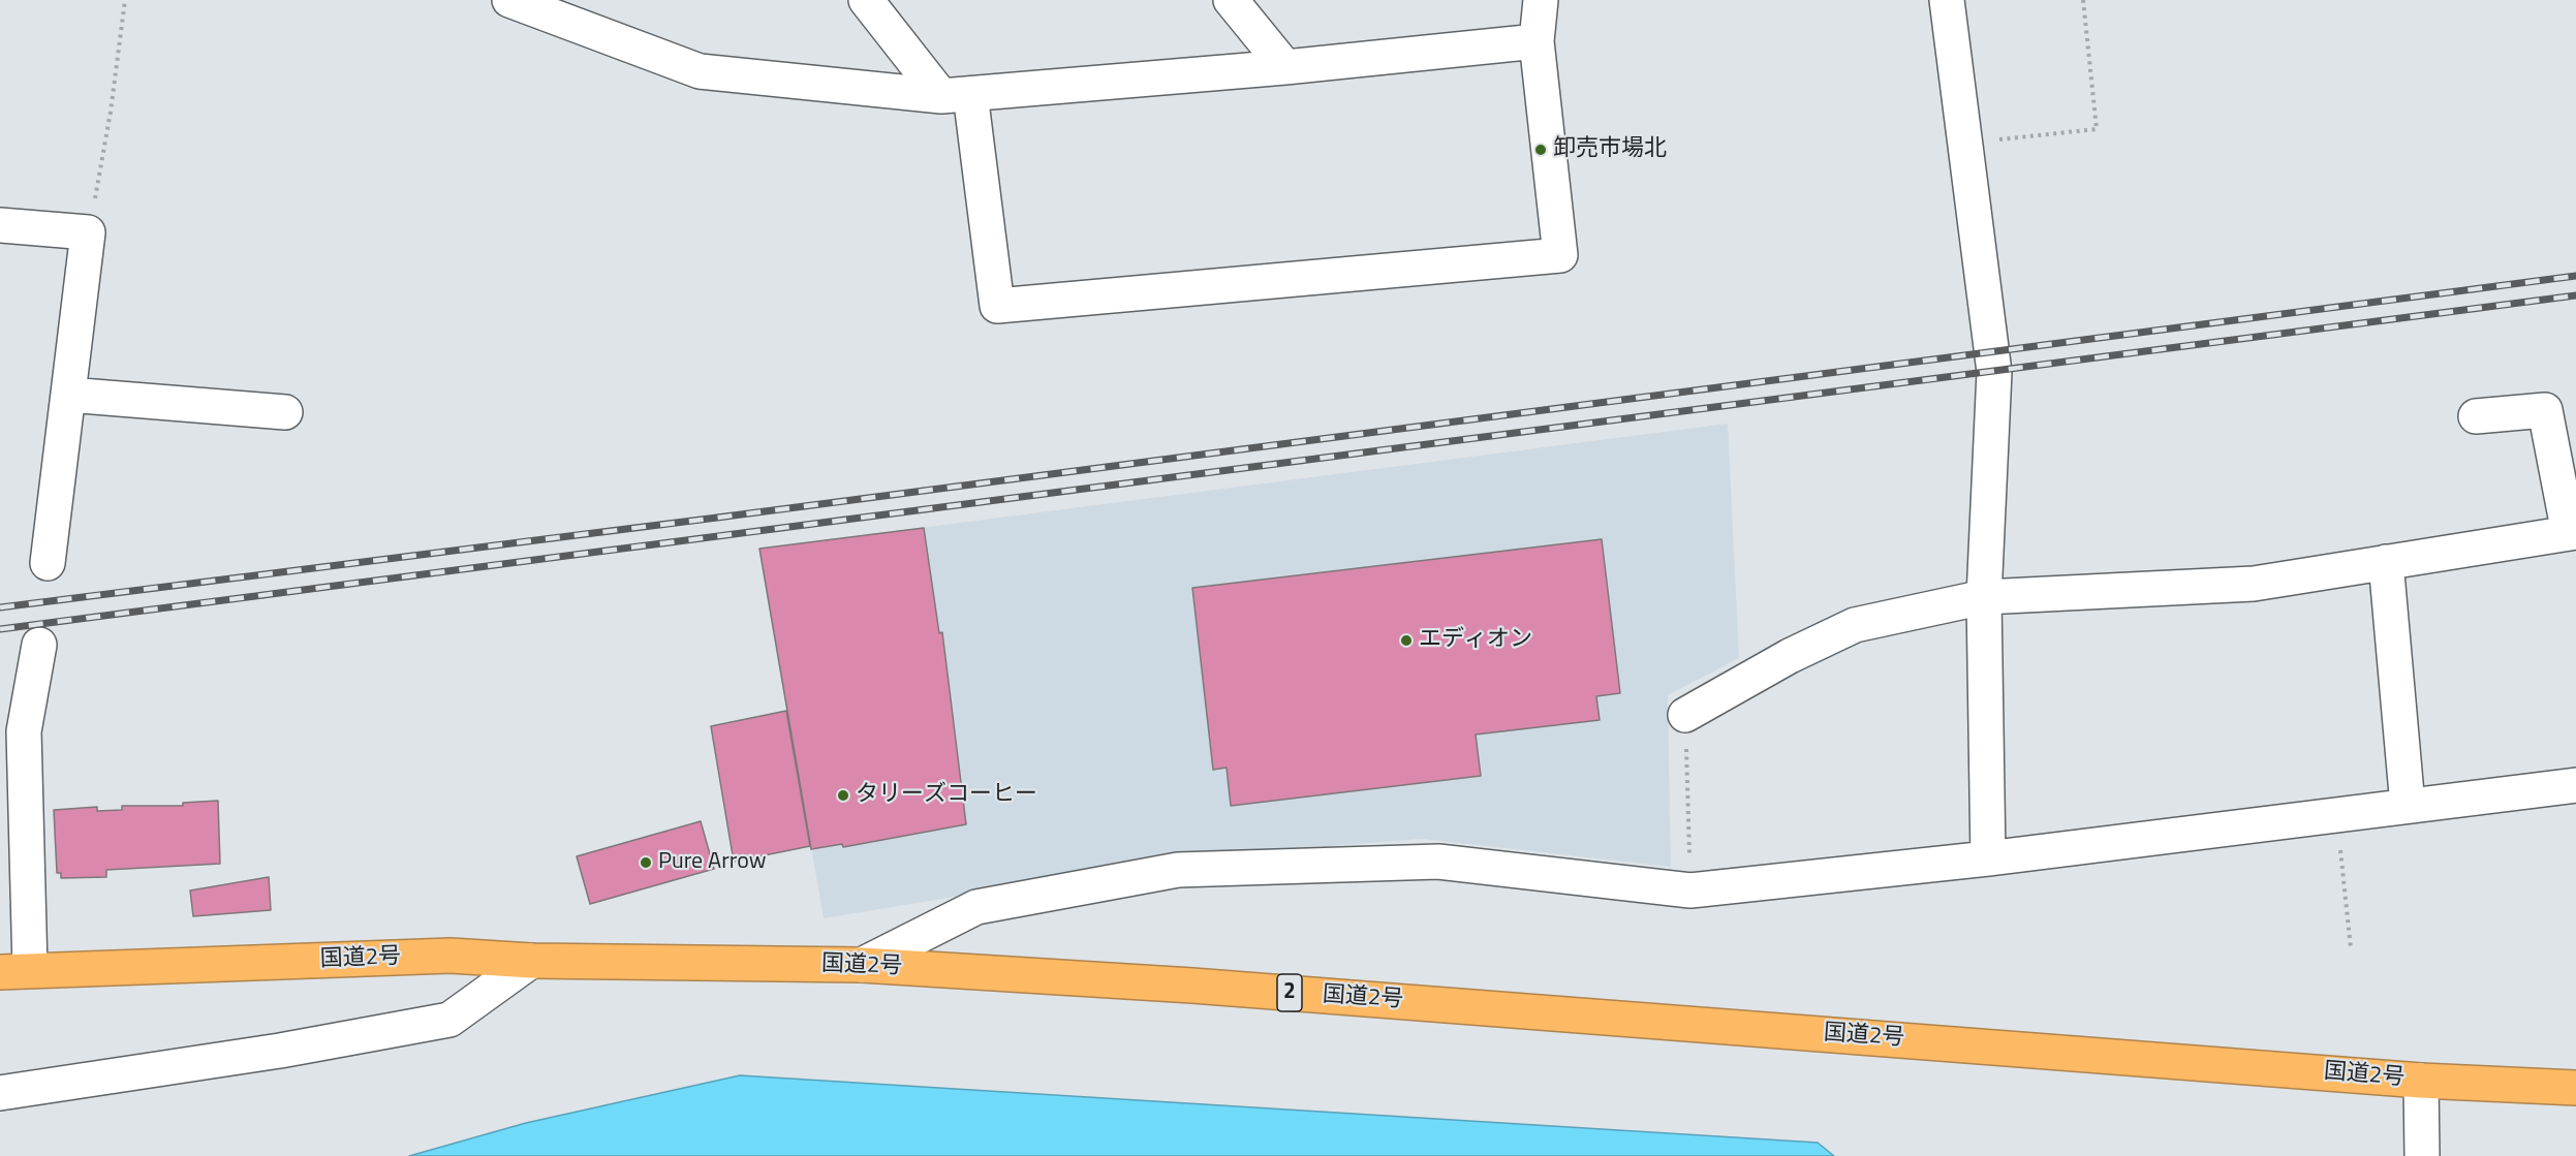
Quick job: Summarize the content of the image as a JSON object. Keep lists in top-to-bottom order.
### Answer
{
  "streets": {
    "highway": ["国道2号", "2"]
  },
  "places": [
    "卸売市場北",
    "エディオン",
    "タリーズコーヒー",
    "Pure Arrow"
  ]
}
